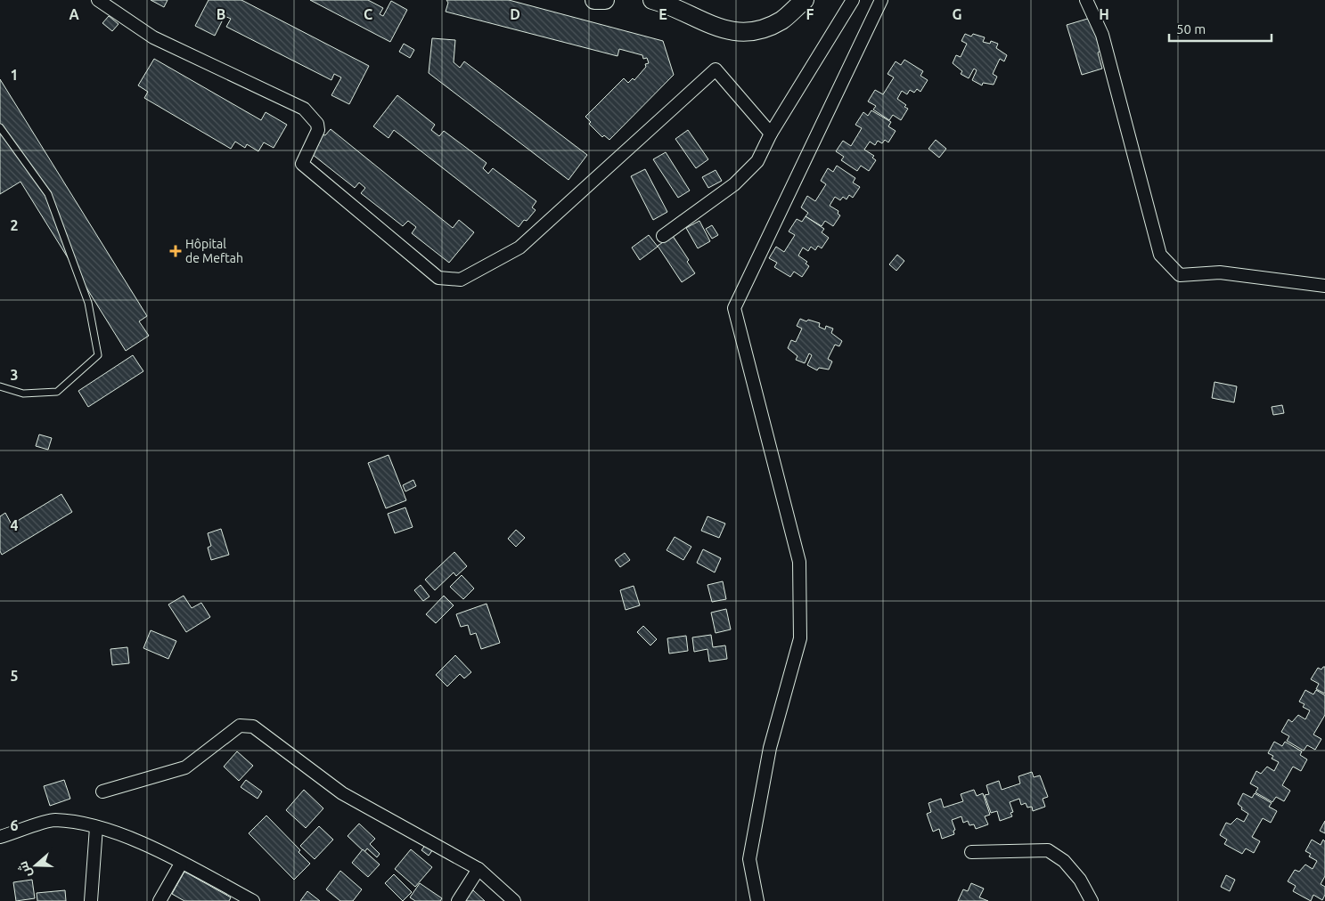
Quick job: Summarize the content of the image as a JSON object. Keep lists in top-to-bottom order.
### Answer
{
  "places": {
    "health": ["Hôpital de Meftah"]
  },
  "scale_bar": "50 m",
  "north": "left",
  "grid": {
    "columns": [
      "A",
      "B",
      "C",
      "D",
      "E",
      "F",
      "G",
      "H"
    ],
    "rows": [
      "1",
      "2",
      "3",
      "4",
      "5",
      "6"
    ]
  }
}
